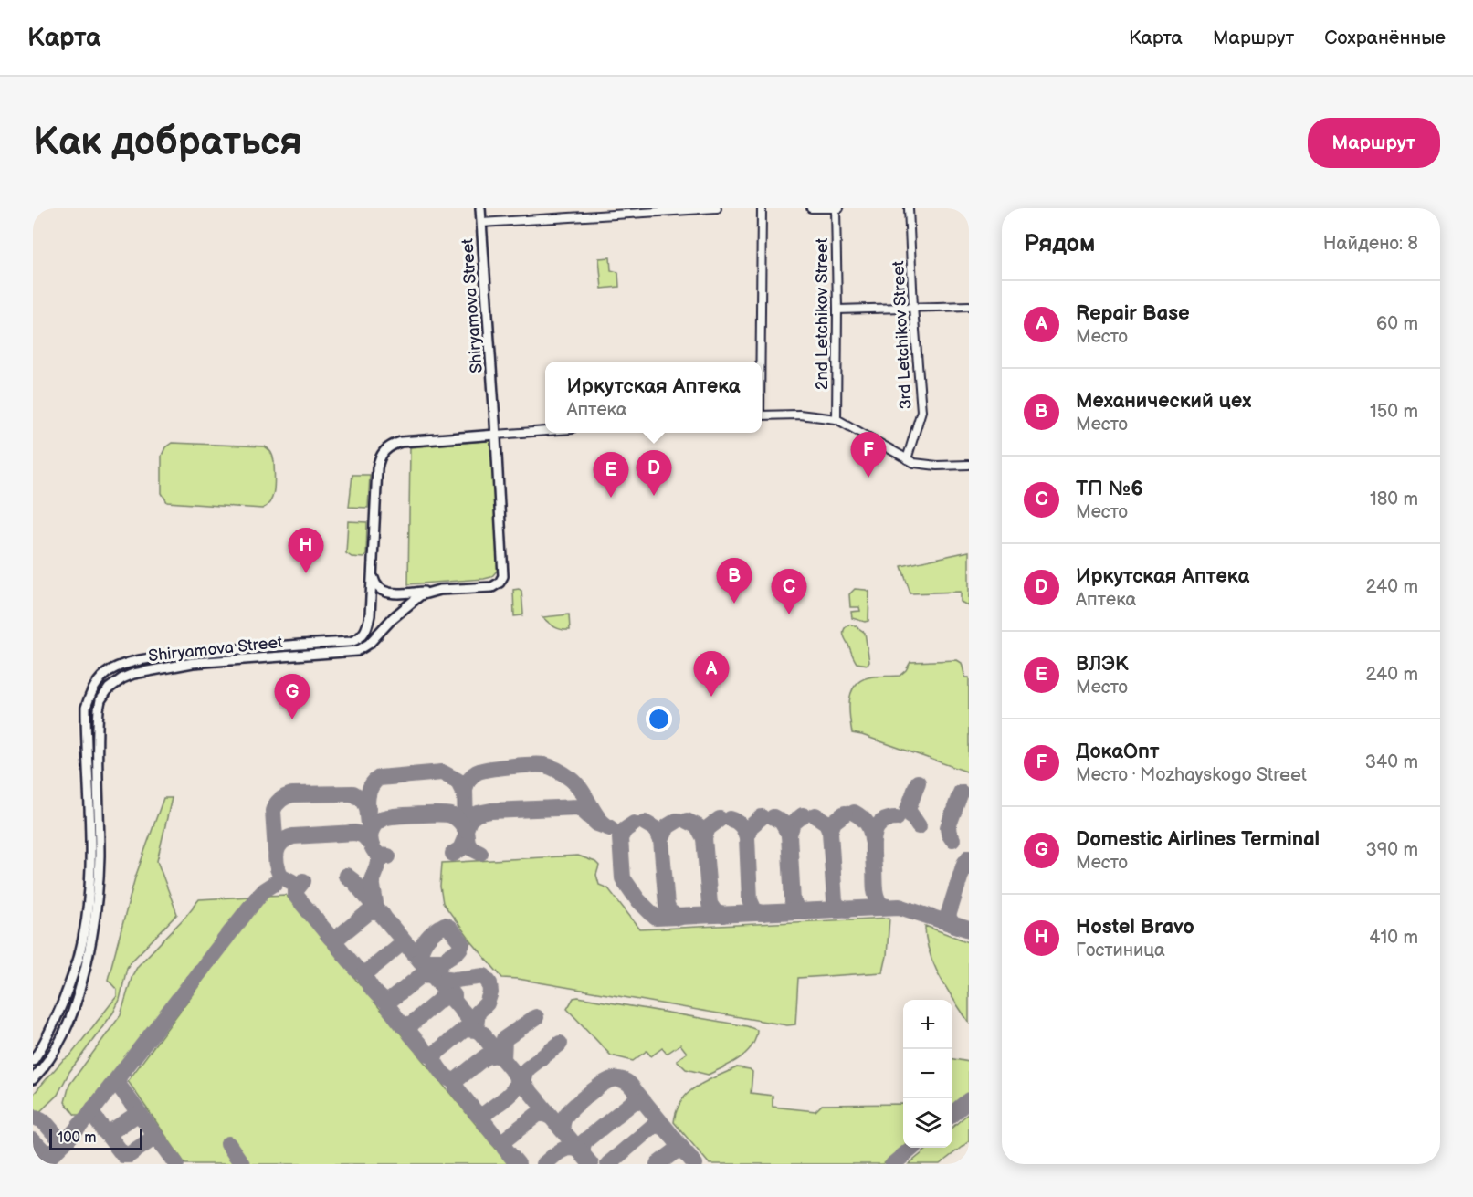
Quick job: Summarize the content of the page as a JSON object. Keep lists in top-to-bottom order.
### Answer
{
  "streets": {
    "main road": ["Shiryamova Street"],
    "street": ["2nd Letchikov Street", "3rd Letchikov Street"]
  },
  "scale_bar": "100 m",
  "page": {
    "header": "Карта",
    "nav": ["Карта", "Маршрут", "Сохранённые"],
    "buttons": "Маршрут",
    "title": "Как добраться",
    "heading": ["Рядом", "Найдено: 8"],
    "list": [
      {
        "mark": "A",
        "name": "Repair Base",
        "note": "Место",
        "value": "60 m"
      },
      {
        "mark": "B",
        "name": "Механический цех",
        "note": "Место",
        "value": "150 m"
      },
      {
        "mark": "C",
        "name": "ТП №6",
        "note": "Место",
        "value": "180 m"
      },
      {
        "mark": "D",
        "name": "Иркутская Аптека",
        "note": "Аптека",
        "value": "240 m"
      },
      {
        "mark": "E",
        "name": "ВЛЭК",
        "note": "Место",
        "value": "240 m"
      },
      {
        "mark": "F",
        "name": "ДокаОпт",
        "note": "Место · Mozhayskogo Street",
        "value": "340 m"
      },
      {
        "mark": "G",
        "name": "Domestic Airlines Terminal",
        "note": "Место",
        "value": "390 m"
      },
      {
        "mark": "H",
        "name": "Hostel Bravo",
        "note": "Гостиница",
        "value": "410 m"
      }
    ],
    "popup": ["Иркутская Аптека", "Аптека"],
    "pins": [
      "F",
      "D",
      "E",
      "H",
      "B",
      "C",
      "A",
      "G"
    ],
    "map_buttons": ["+", "−"],
    "scale": "100 m"
  }
}
